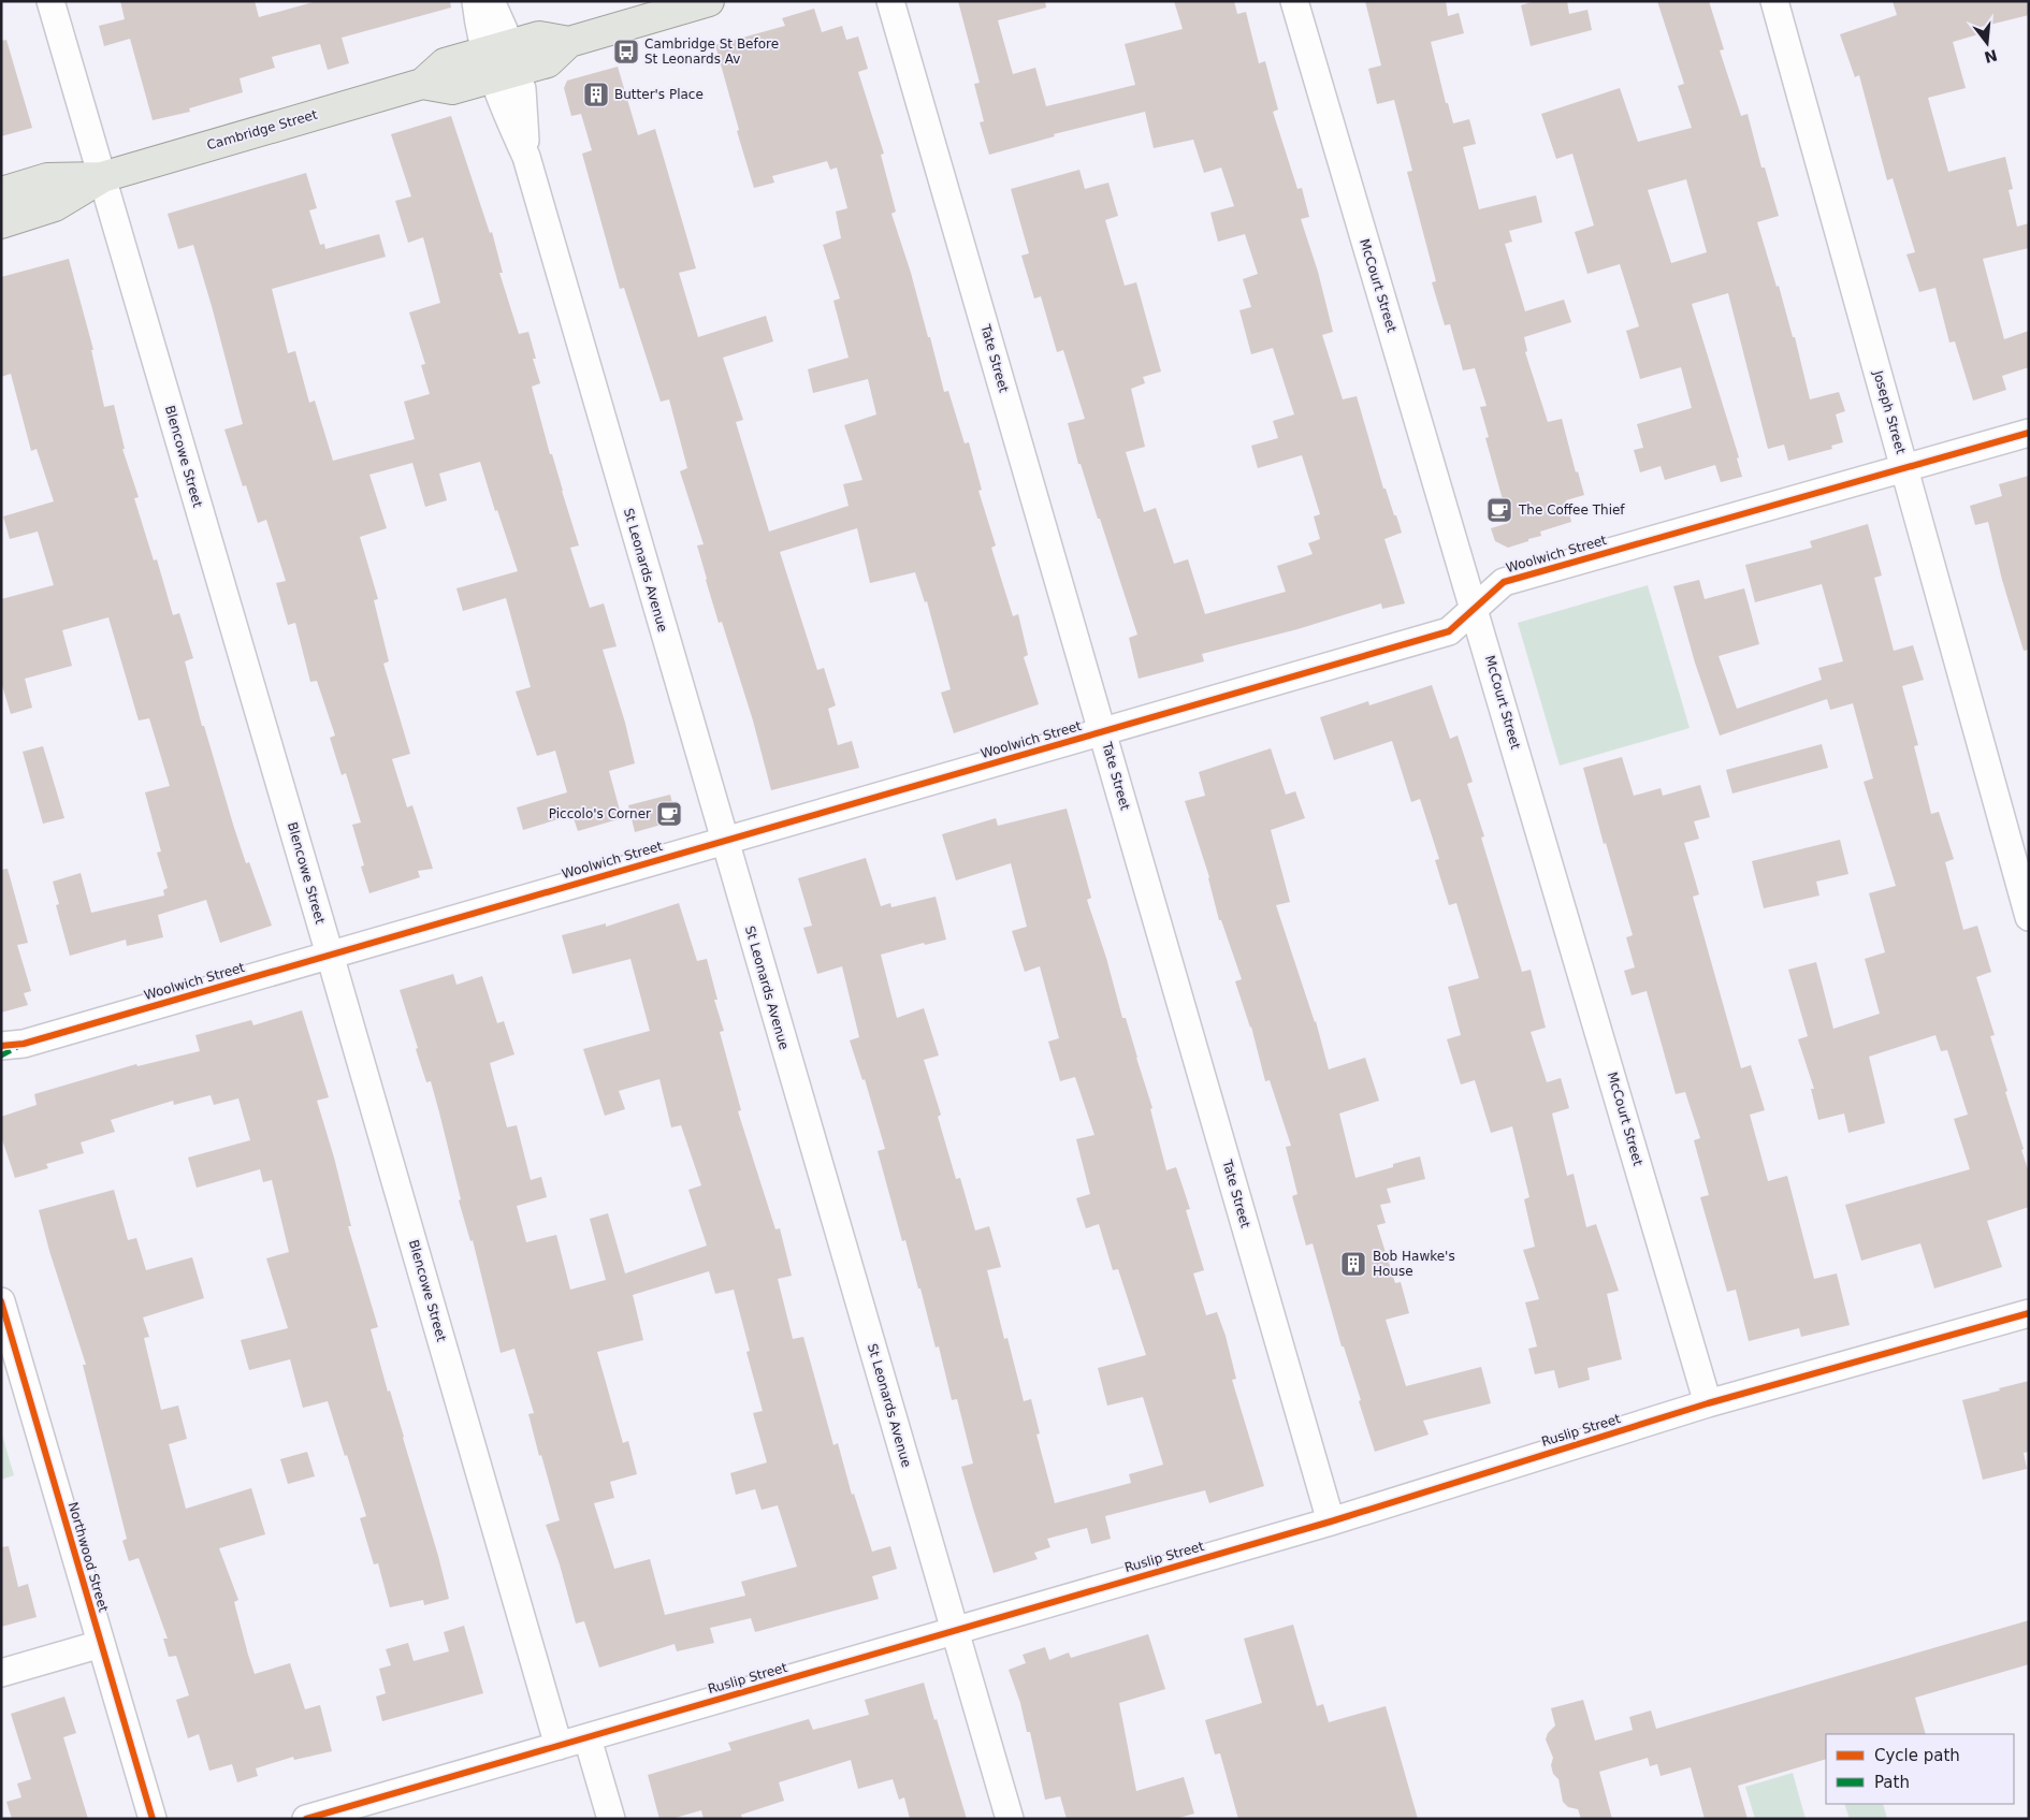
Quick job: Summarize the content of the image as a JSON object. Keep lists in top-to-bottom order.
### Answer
{
  "streets": {
    "main road": ["Cambridge Street"],
    "street": [
      "McCourt Street",
      "Tate Street",
      "Joseph Street",
      "Blencowe Street",
      "Woolwich Street",
      "St Leonards Avenue",
      "Ruslip Street",
      "Northwood Street"
    ]
  },
  "crossings": [
    ["Cambridge Street", "Blencowe Street"],
    ["Cambridge Street", "St Leonards Avenue"],
    ["McCourt Street", "Woolwich Street"],
    ["McCourt Street", "Ruslip Street"],
    ["Tate Street", "Woolwich Street"],
    ["Tate Street", "Ruslip Street"],
    ["Joseph Street", "Woolwich Street"],
    ["Blencowe Street", "Woolwich Street"],
    ["Blencowe Street", "Ruslip Street"],
    ["Woolwich Street", "St Leonards Avenue"],
    ["St Leonards Avenue", "Ruslip Street"]
  ],
  "places": {
    "bus stop": ["Cambridge St Before St Leonards Av"],
    "building": ["Butter's Place", "Bob Hawke's House"],
    "cafe": ["The Coffee Thief", "Piccolo's Corner"]
  },
  "legend": ["Cycle path", "Path"],
  "north": "bottom"
}
